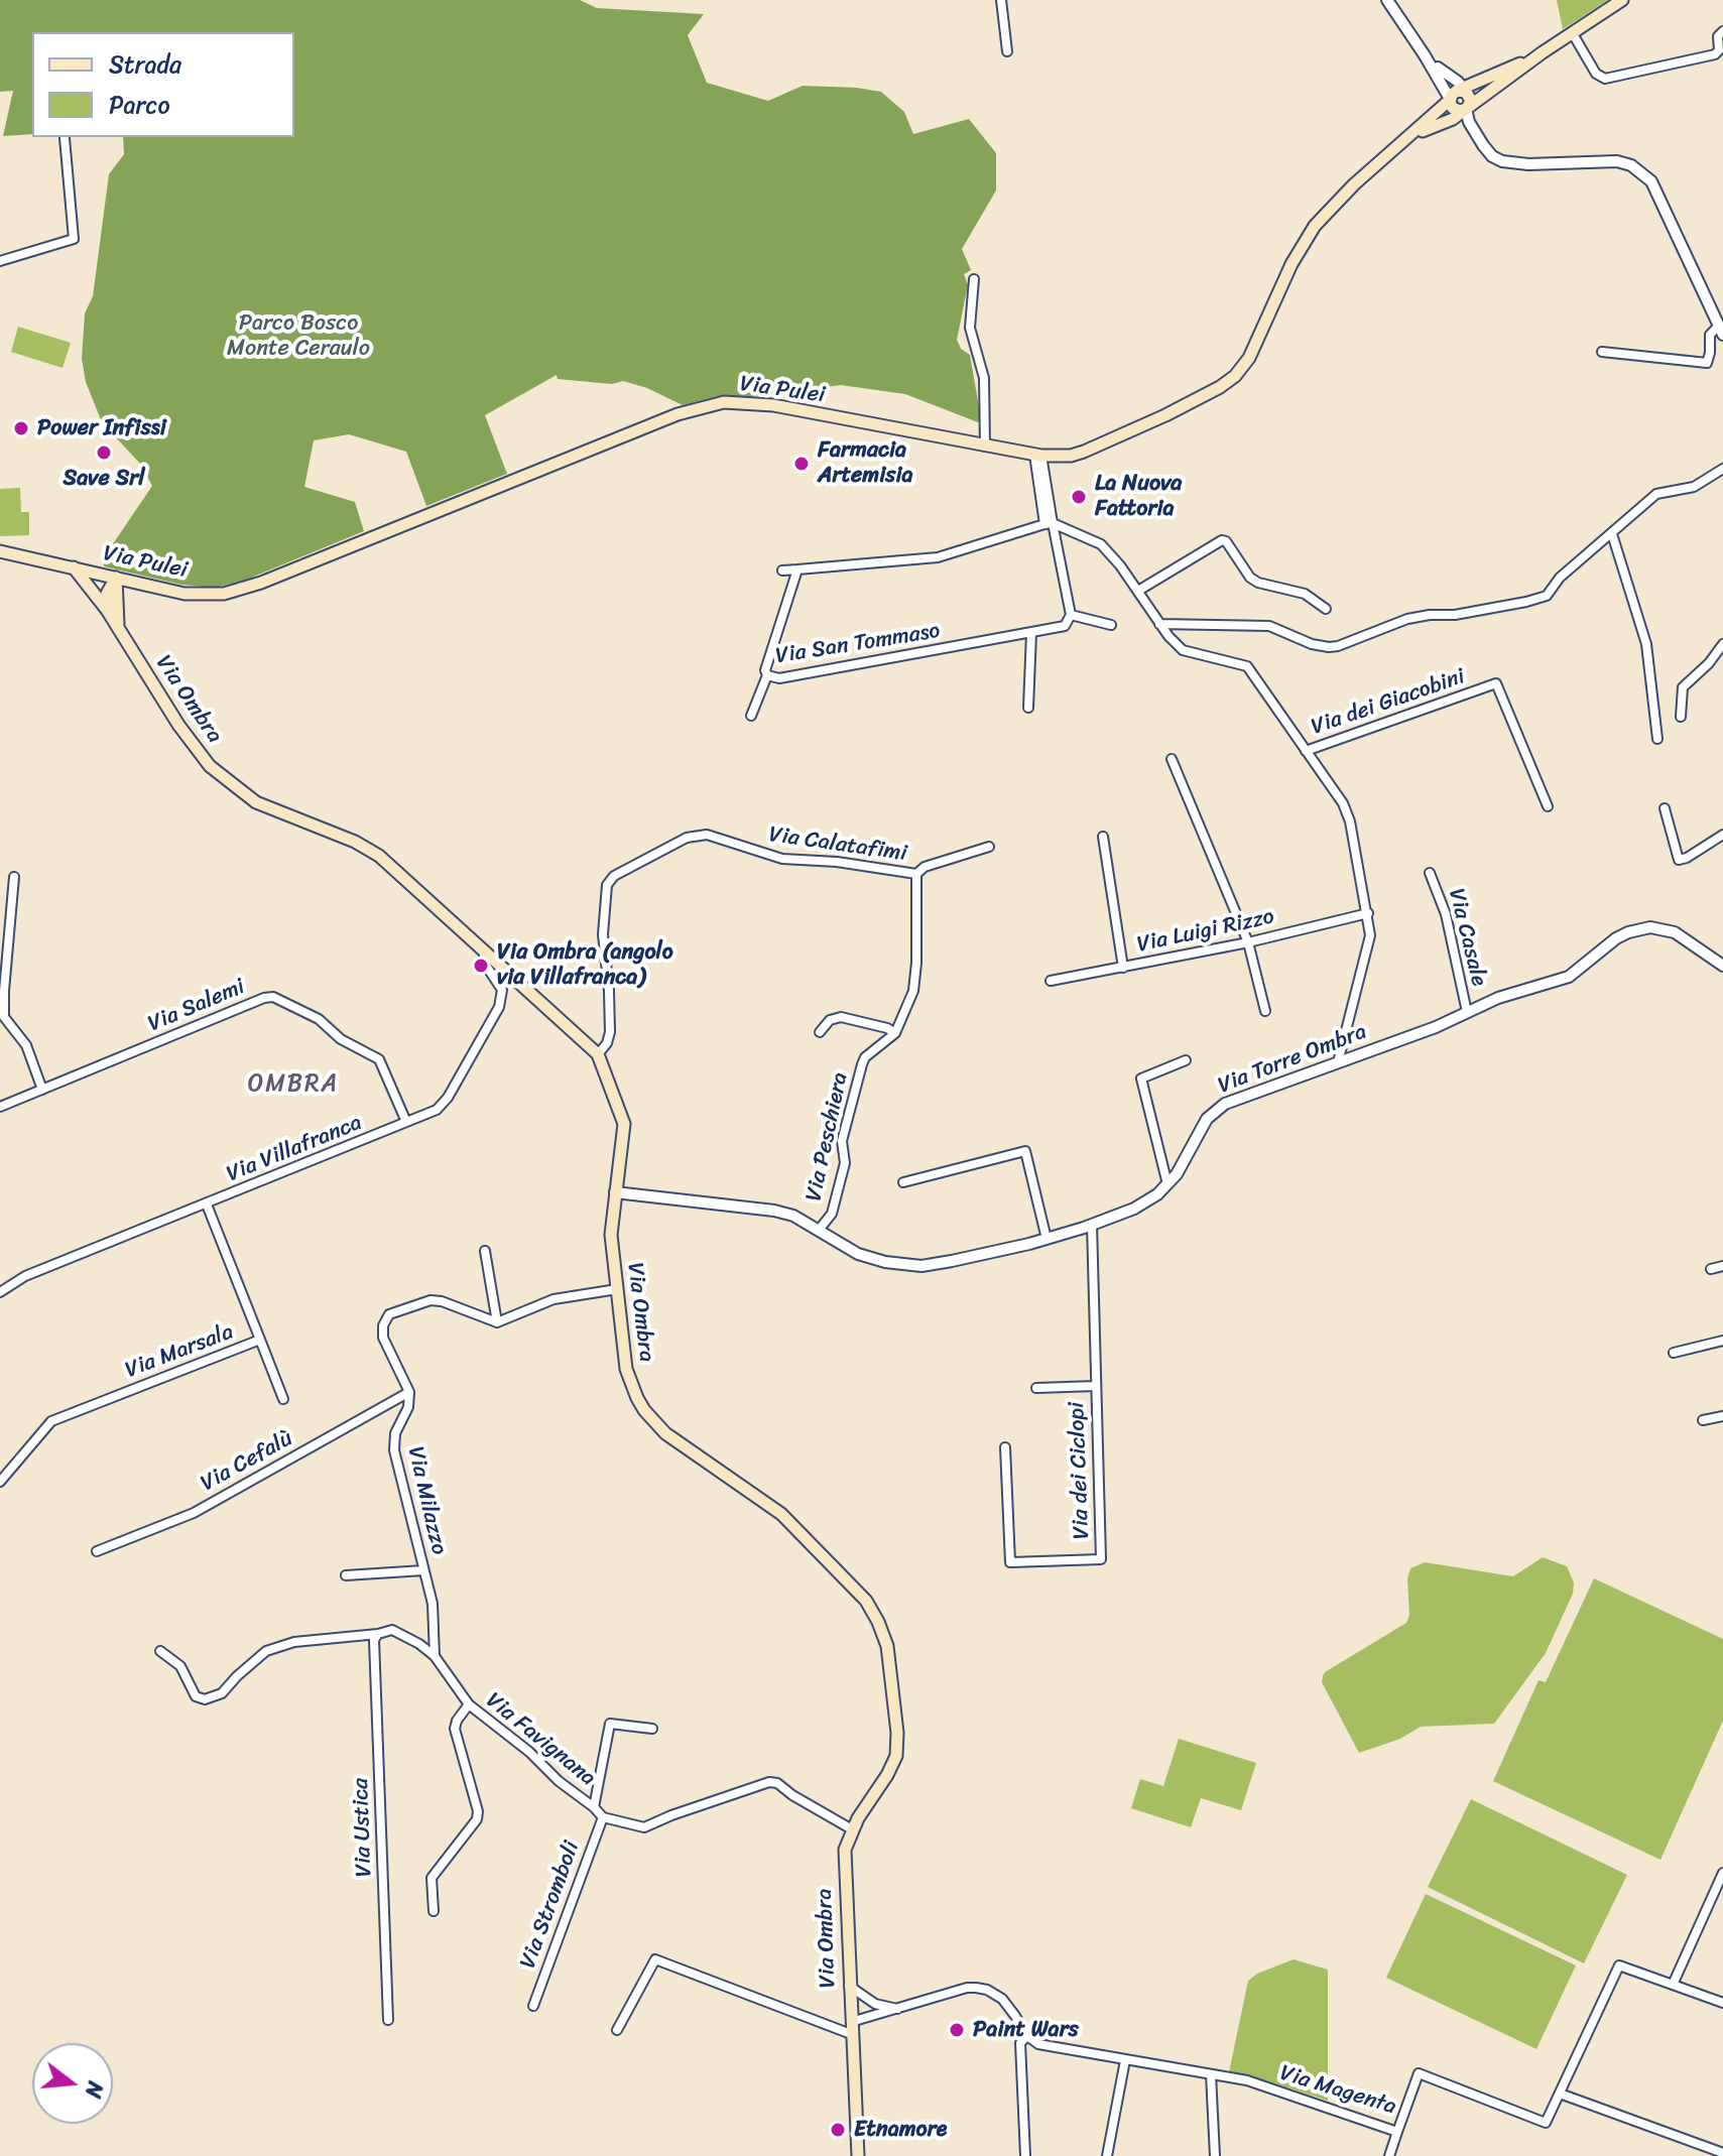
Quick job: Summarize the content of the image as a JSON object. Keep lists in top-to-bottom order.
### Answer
{
  "streets": {
    "main road": ["Via Pulei", "Via Ombra"],
    "street": [
      "Via San Tommaso",
      "Via dei Giacobini",
      "Via Calatafimi",
      "Via Luigi Rizzo",
      "Via Casale",
      "Via Salemi",
      "Via Torre Ombra",
      "Via Peschiera",
      "Via Villafranca",
      "Via Marsala",
      "Via Cefalù",
      "Via dei Ciclopi",
      "Via Milazzo",
      "Via Favignana",
      "Via Ustica",
      "Via Stromboli",
      "Via Magenta"
    ]
  },
  "crossings": [
    ["Via Pulei", "Via Ombra"],
    ["Via Ombra", "Via Calatafimi"],
    ["Via Ombra", "Via Torre Ombra"],
    ["Via Ombra", "Via Villafranca"],
    ["Via Ombra", "Via Favignana"],
    ["Via Calatafimi", "Via Peschiera"],
    ["Via Casale", "Via Torre Ombra"],
    ["Via Salemi", "Via Villafranca"],
    ["Via Torre Ombra", "Via Peschiera"],
    ["Via Torre Ombra", "Via dei Ciclopi"],
    ["Via Villafranca", "Via Marsala"],
    ["Via Cefalù", "Via Milazzo"],
    ["Via Milazzo", "Via Favignana"],
    ["Via Favignana", "Via Ustica"],
    ["Via Favignana", "Via Stromboli"]
  ],
  "districts": ["OMBRA"],
  "parks": ["Parco Bosco Monte Ceraulo"],
  "places": [
    "Power Infissi",
    "Save Srl",
    "Farmacia Artemisia",
    "La Nuova Fattoria",
    "Via Ombra (angolo via Villafranca)",
    "Paint Wars",
    "Etnamore"
  ],
  "legend": ["Strada", "Parco"],
  "north": "right"
}
